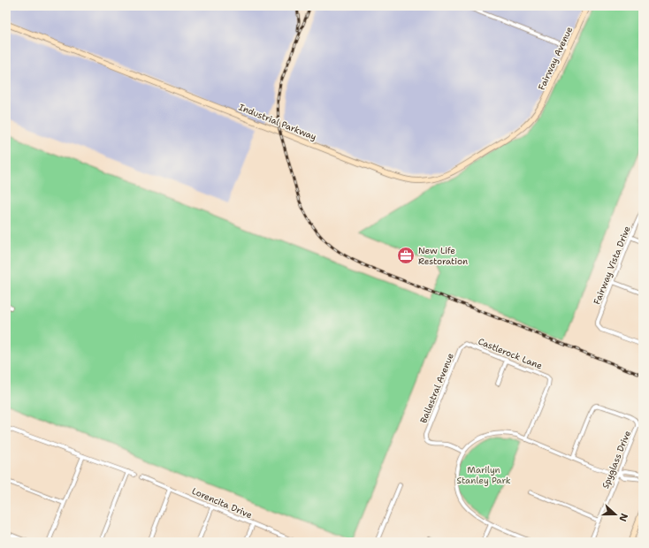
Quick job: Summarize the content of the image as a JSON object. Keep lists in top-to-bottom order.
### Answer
{
  "streets": {
    "street": [
      "Fairway Avenue",
      "Industrial Parkway",
      "Fairway Vista Drive",
      "Castlerock Lane",
      "Ballestral Avenue",
      "Spyglass Drive",
      "Lorencita Drive"
    ]
  },
  "crossings": [
    ["Fairway Avenue", "Industrial Parkway"],
    ["Castlerock Lane", "Ballestral Avenue"]
  ],
  "parks": ["Marilyn Stanley Park"],
  "places": {
    "office": ["New Life Restoration"]
  },
  "north": "right"
}
